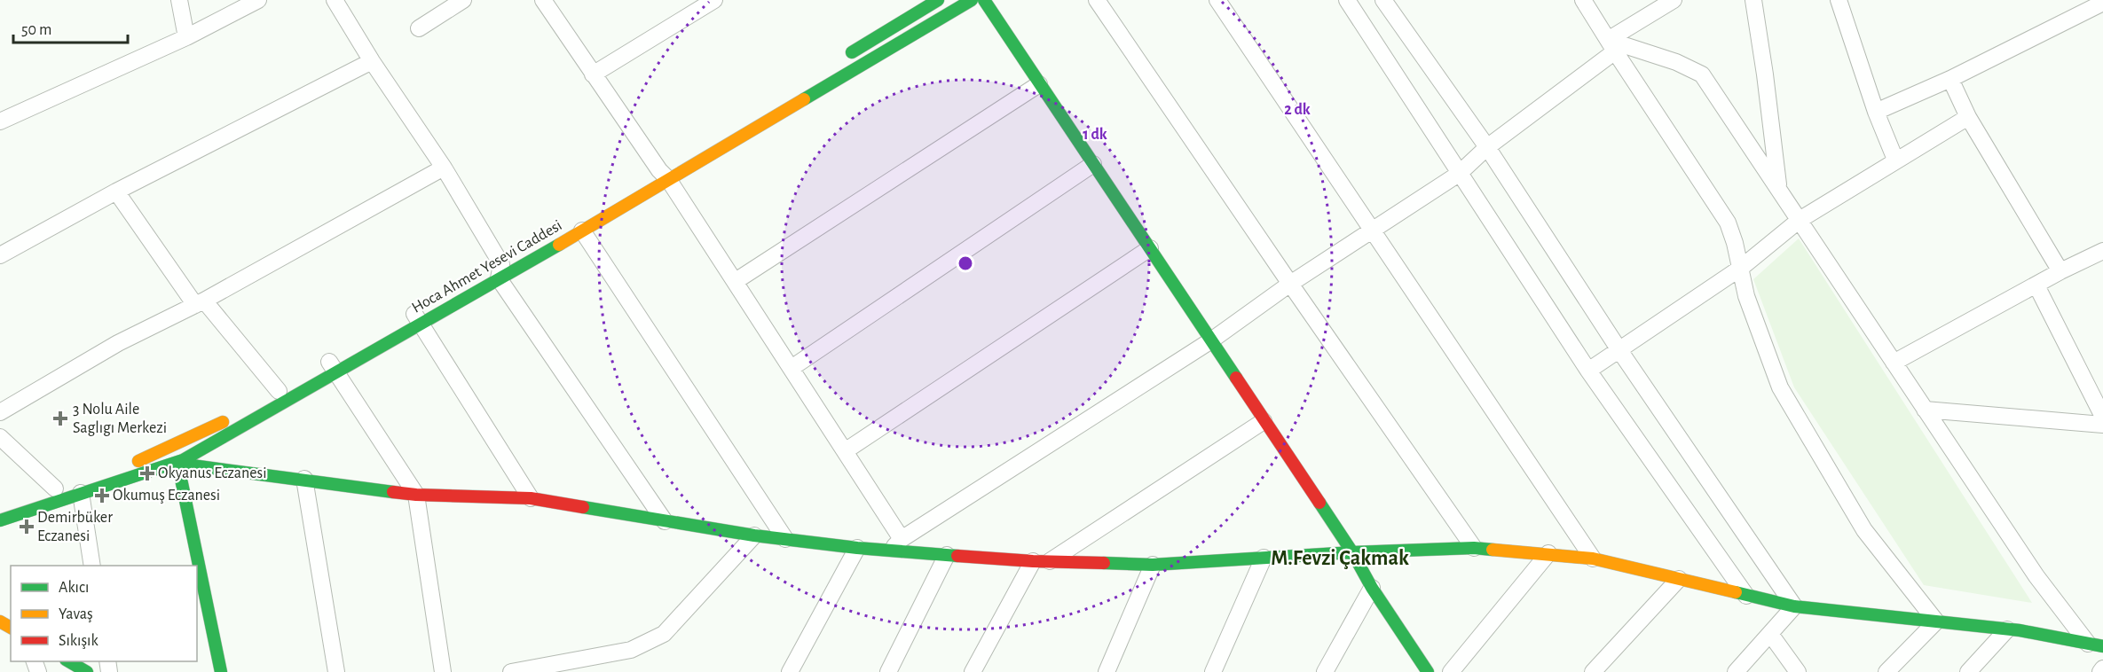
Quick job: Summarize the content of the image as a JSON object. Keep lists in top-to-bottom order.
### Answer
{
  "streets": {
    "street": ["Hoca Ahmet Yesevi Caddesi"]
  },
  "districts": ["M.Fevzi Çakmak"],
  "places": {
    "health": [
      "3 Nolu Aile Saglıgı Merkezi",
      "Okyanus Eczanesi",
      "Okumuş Eczanesi",
      "Demirbüker Eczanesi"
    ]
  },
  "legend": ["Akıcı", "Yavaş", "Sıkışık"],
  "scale_bar": "50 m",
  "rings": ["2 dk", "1 dk"]
}
